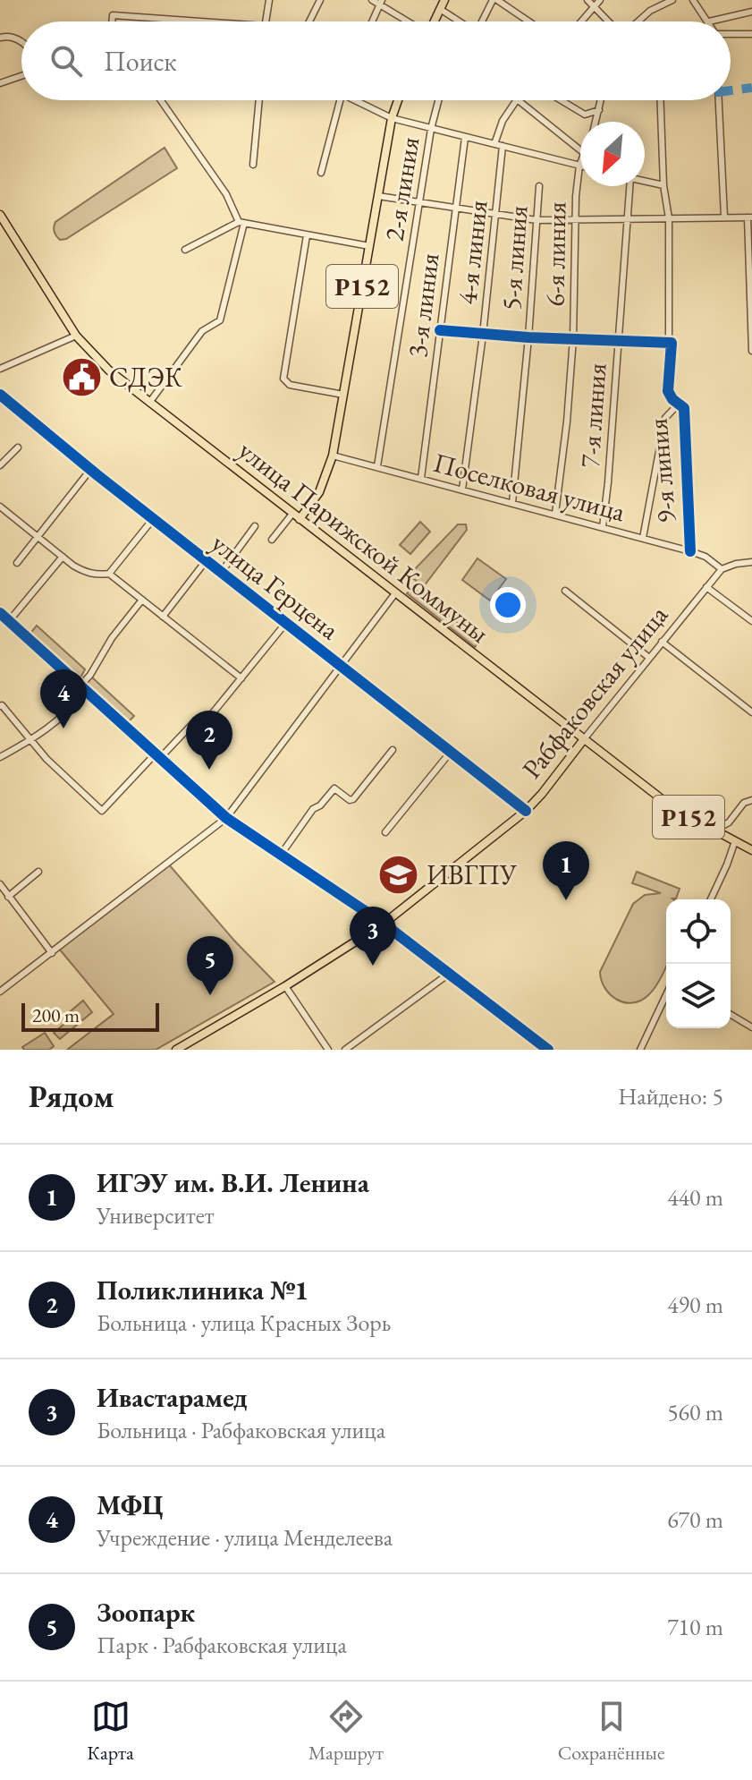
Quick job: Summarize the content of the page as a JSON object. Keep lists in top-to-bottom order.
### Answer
{
  "streets": {
    "main road": ["Р152", "улица Парижской Коммуны", "Рабфаковская улица"],
    "street": [
      "2-я линия",
      "4-я линия",
      "6-я линия",
      "5-я линия",
      "3-я линия",
      "7-я линия",
      "9-я линия",
      "Поселковая улица",
      "улица Герцена"
    ]
  },
  "crossings": [
    ["2-я линия", "Поселковая улица"],
    ["4-я линия", "Поселковая улица"],
    ["6-я линия", "Поселковая улица"],
    ["5-я линия", "Поселковая улица"],
    ["Р152", "Поселковая улица"],
    ["Р152", "улица Парижской Коммуны"],
    ["3-я линия", "Поселковая улица"],
    ["7-я линия", "Поселковая улица"],
    ["9-я линия", "Поселковая улица"],
    ["Поселковая улица", "Рабфаковская улица"],
    ["улица Парижской Коммуны", "Рабфаковская улица"],
    ["улица Герцена", "Рабфаковская улица"]
  ],
  "places": {
    "public building": ["СДЭК"],
    "school or university": ["ИВГПУ"]
  },
  "scale_bar": "200 m",
  "north": "bottom left",
  "page": {
    "search": "Поиск",
    "pins": [
      "4",
      "2",
      "1",
      "3",
      "5"
    ],
    "scale": "200 m",
    "heading": ["Рядом", "Найдено: 5"],
    "list": [
      {
        "mark": "1",
        "name": "ИГЭУ им. В.И. Ленина",
        "note": "Университет",
        "value": "440 m"
      },
      {
        "mark": "2",
        "name": "Поликлиника №1",
        "note": "Больница · улица Красных Зорь",
        "value": "490 m"
      },
      {
        "mark": "3",
        "name": "Ивастарамед",
        "note": "Больница · Рабфаковская улица",
        "value": "560 m"
      },
      {
        "mark": "4",
        "name": "МФЦ",
        "note": "Учреждение · улица Менделеева",
        "value": "670 m"
      },
      {
        "mark": "5",
        "name": "Зоопарк",
        "note": "Парк · Рабфаковская улица",
        "value": "710 m"
      }
    ],
    "nav": ["Карта", "Маршрут", "Сохранённые"]
  }
}
